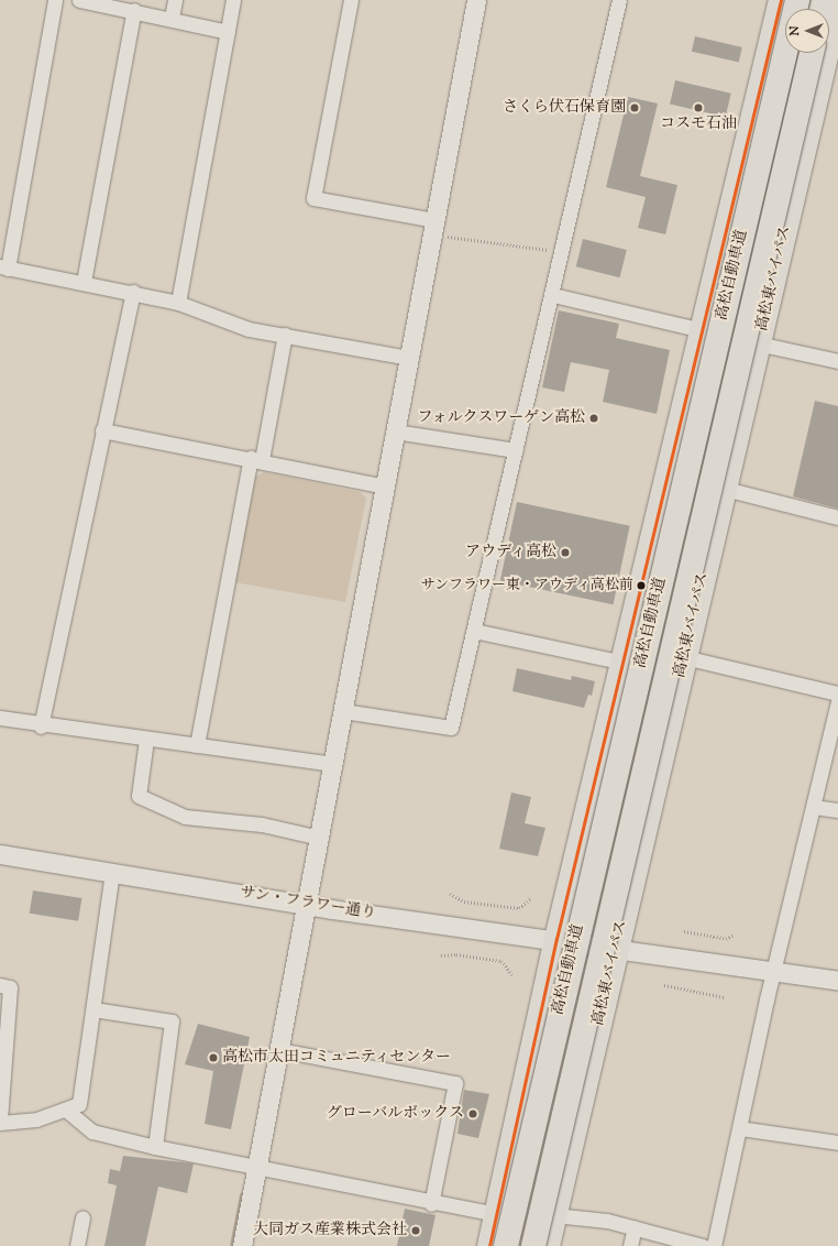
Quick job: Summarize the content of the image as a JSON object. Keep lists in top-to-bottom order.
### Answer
{
  "streets": {
    "highway": ["高松自動車道", "高松東バイパス"],
    "street": ["サン・フラワー通り"]
  },
  "crossings": [
    ["高松東バイパス", "サン・フラワー通り"]
  ],
  "places": [
    "さくら伏石保育園",
    "コスモ石油",
    "フォルクスワーゲン高松",
    "アウディ高松",
    "サンフラワー東・アウディ高松前",
    "高松市太田コミュニティセンター",
    "グローバルボックス",
    "大同ガス産業株式会社"
  ],
  "north": "left"
}
